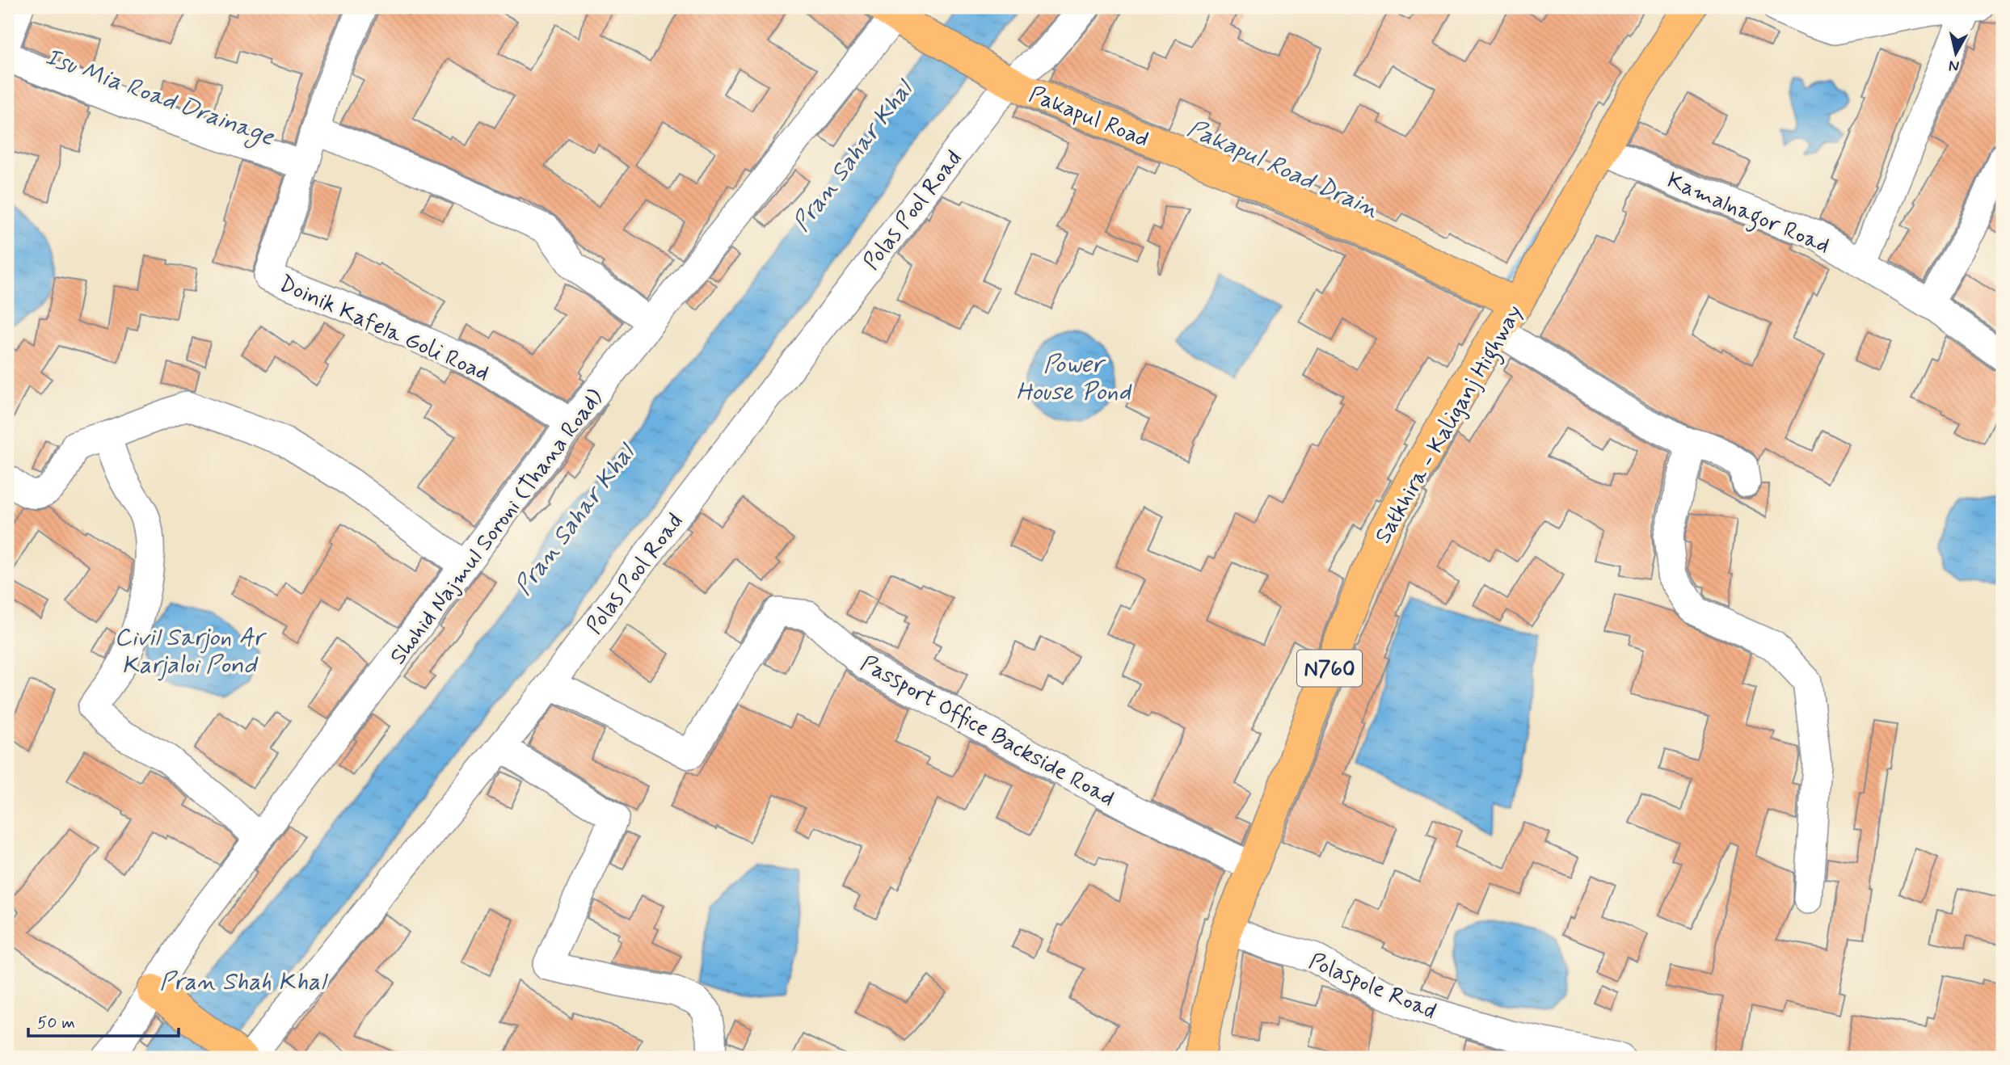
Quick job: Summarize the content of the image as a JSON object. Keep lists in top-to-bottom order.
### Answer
{
  "streets": {
    "main road": ["Pakapul Road", "Satkhira - Kaliganj Highway", "N760"],
    "street": [
      "Polas Pool Road",
      "Kamalnagor Road",
      "Doinik Kafela Goli Road",
      "Shohid Najmul Soroni (Thana Road)",
      "Passport Office Backside Road",
      "Polaspole Road"
    ]
  },
  "crossings": [
    ["Pakapul Road", "Polas Pool Road"],
    ["Pakapul Road", "Satkhira - Kaliganj Highway"],
    ["Pakapul Road", "Shohid Najmul Soroni (Thana Road)"],
    ["Polas Pool Road", "Passport Office Backside Road"],
    ["Kamalnagor Road", "Satkhira - Kaliganj Highway"],
    ["Doinik Kafela Goli Road", "Shohid Najmul Soroni (Thana Road)"],
    ["Satkhira - Kaliganj Highway", "Passport Office Backside Road"],
    ["Satkhira - Kaliganj Highway", "Polaspole Road"]
  ],
  "water": [
    "Isu Mia Road Drainage",
    "Pran Sahar Khal",
    "Pakapul Road Drain",
    "Power House Pond",
    "Civil Sarjon Ar Karjaloi Pond",
    "Pran Shah Khal"
  ],
  "scale_bar": "50 m",
  "north": "bottom"
}
